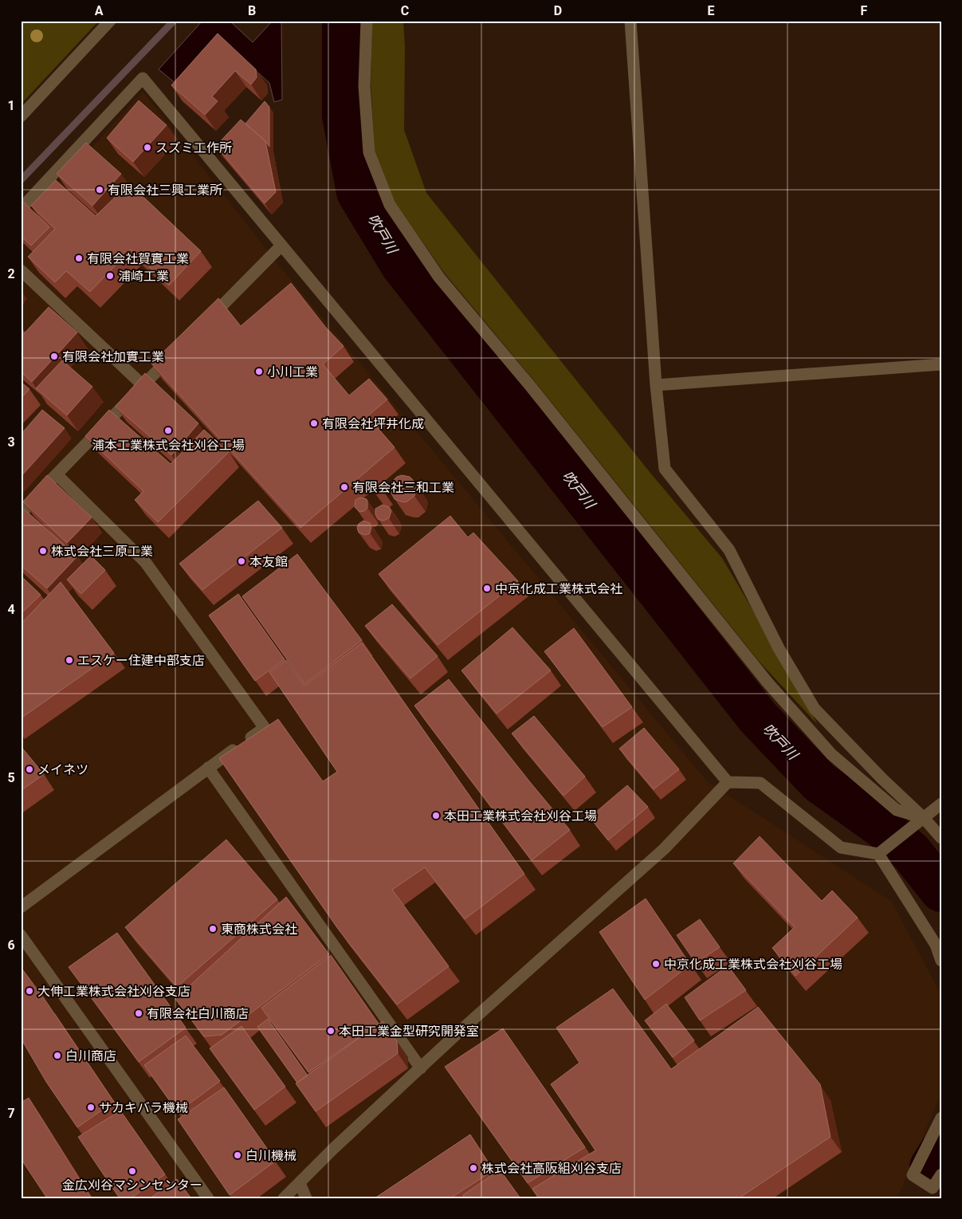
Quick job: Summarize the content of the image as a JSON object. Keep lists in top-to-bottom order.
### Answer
{
  "water": ["吹戸川"],
  "places": [
    "スズミ工作所",
    "有限会社三興工業所",
    "有限会社賀實工業",
    "浦崎工業",
    "有限会社加實工業",
    "小川工業",
    "有限会社坪井化成",
    "浦本工業株式会社刈谷工場",
    "有限会社三和工業",
    "株式会社三原工業",
    "本友館",
    "中京化成工業株式会社",
    "エスケー住建中部支店",
    "メイネツ",
    "本田工業株式会社刈谷工場",
    "東商株式会社",
    "中京化成工業株式会社刈谷工場",
    "大伸工業株式会社刈谷支店",
    "有限会社白川商店",
    "本田工業金型研究開発室",
    "白川商店",
    "サカキバラ機械",
    "白川機械",
    "株式会社高阪組刈谷支店",
    "金広刈谷マシンセンター"
  ],
  "grid": {
    "columns": [
      "A",
      "B",
      "C",
      "D",
      "E",
      "F"
    ],
    "rows": [
      "1",
      "2",
      "3",
      "4",
      "5",
      "6",
      "7"
    ]
  }
}
